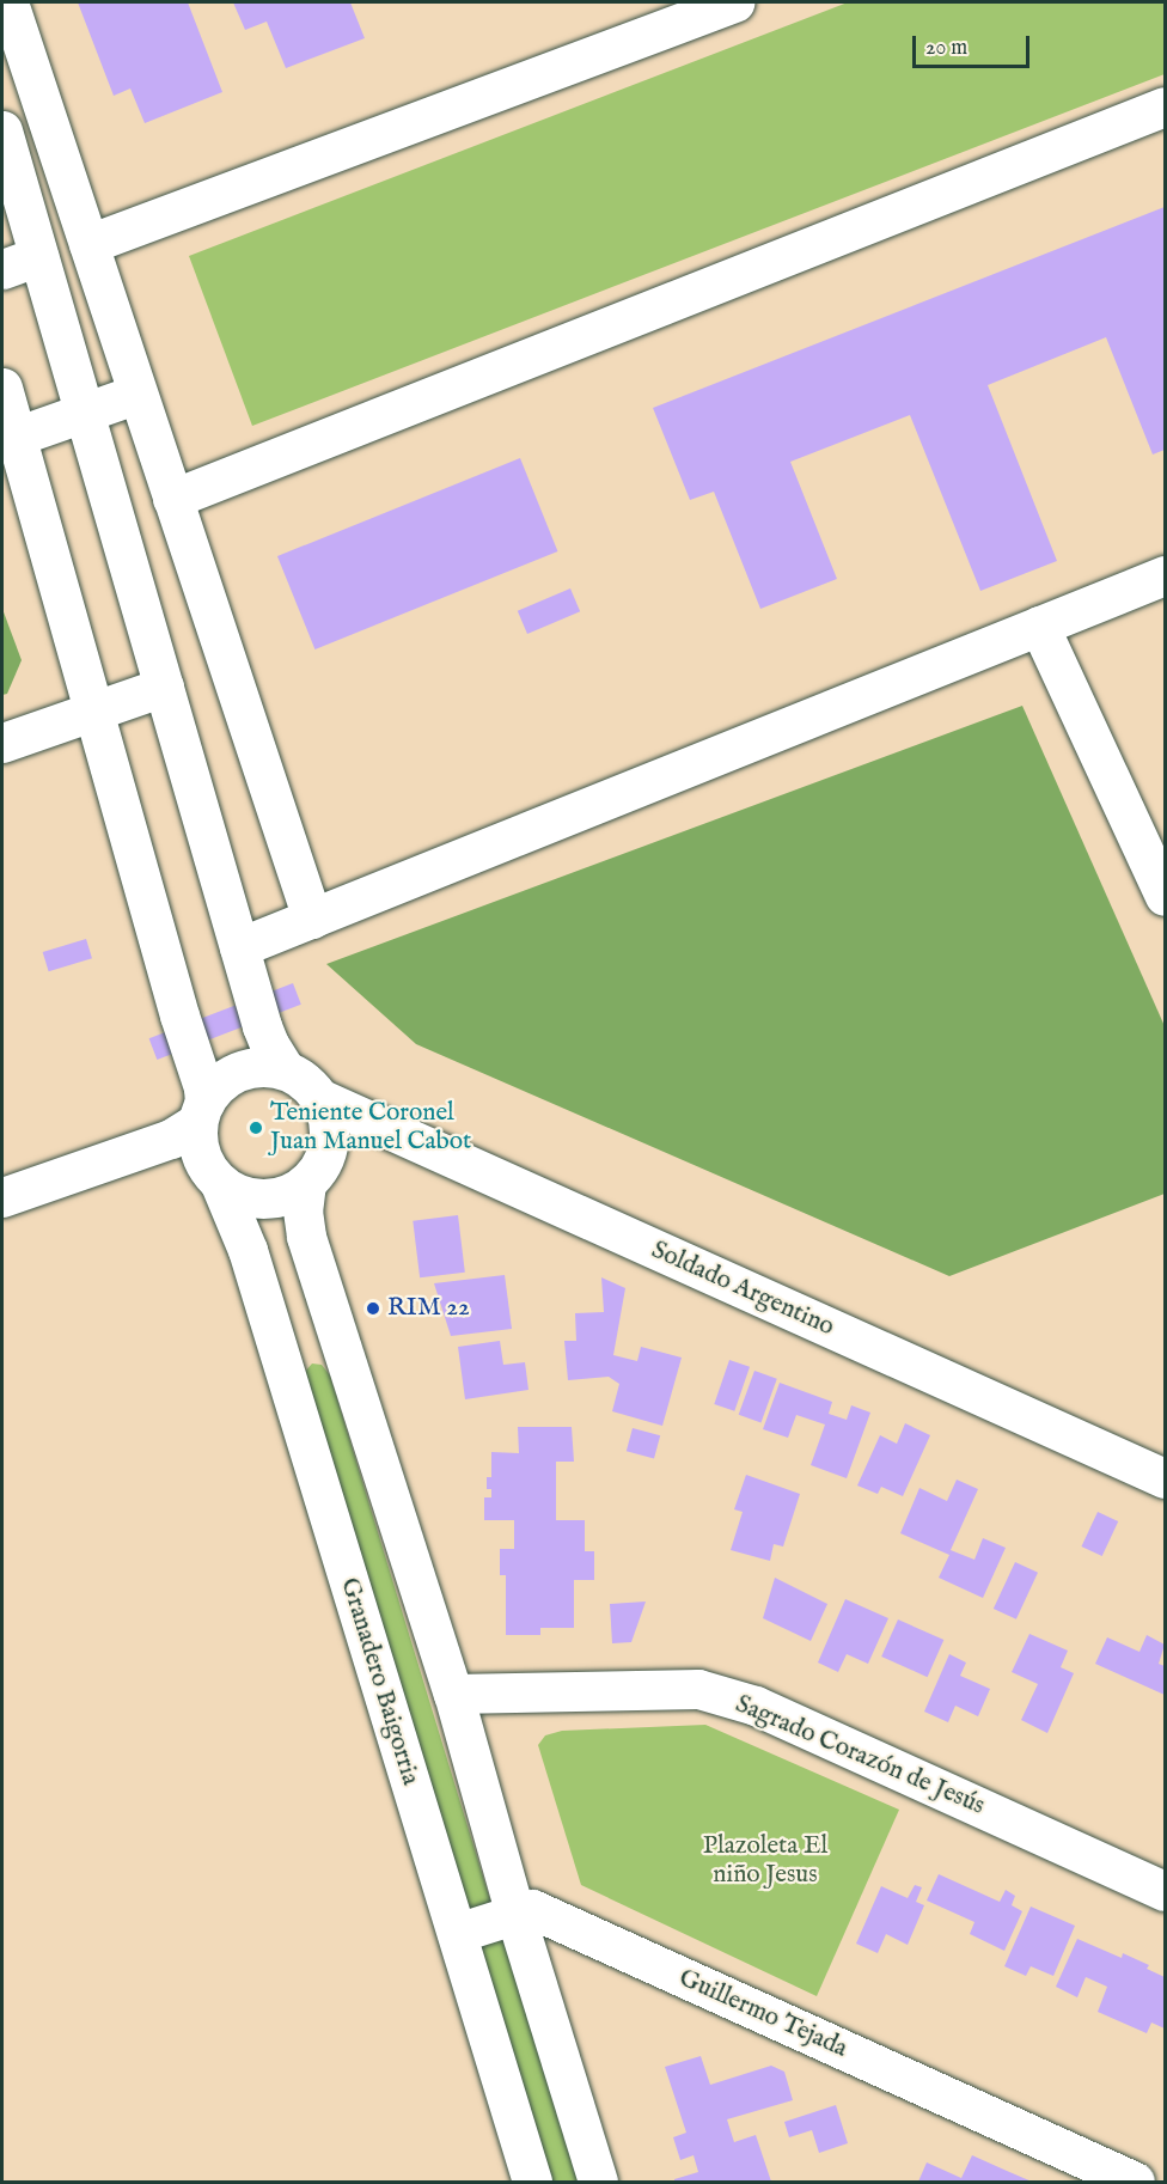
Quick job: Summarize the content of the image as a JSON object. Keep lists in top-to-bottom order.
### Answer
{
  "streets": {
    "street": [
      "Soldado Argentino",
      "Granadero Baigorria",
      "Sagrado Corazón de Jesús",
      "Guillermo Tejada"
    ]
  },
  "crossings": [
    ["Soldado Argentino", "Granadero Baigorria"],
    ["Granadero Baigorria", "Guillermo Tejada"]
  ],
  "parks": ["Plazoleta El niño Jesus"],
  "places": ["Teniente Coronel Juan Manuel Cabot", "RIM 22"],
  "scale_bar": "20 m"
}
